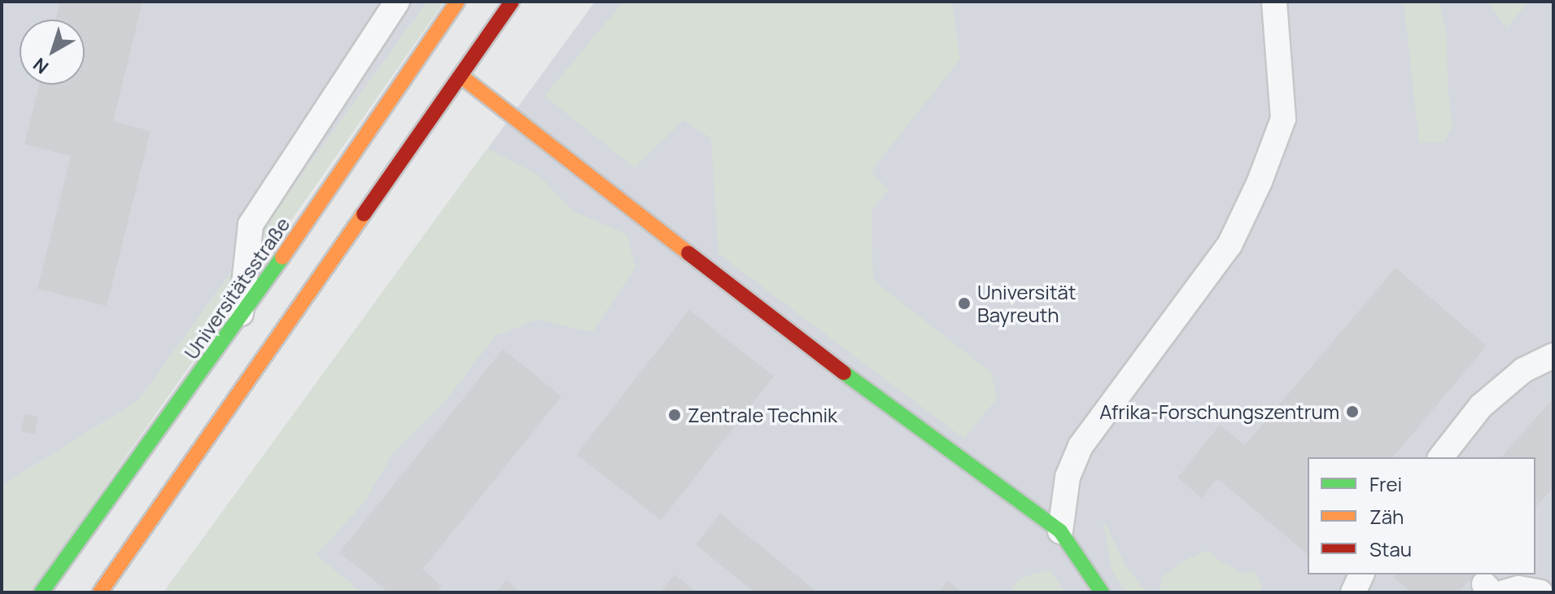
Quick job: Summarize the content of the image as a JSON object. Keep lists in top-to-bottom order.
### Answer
{
  "streets": {
    "main road": ["Universitätsstraße"]
  },
  "places": ["Universität Bayreuth", "Afrika-Forschungszentrum", "Zentrale Technik"],
  "legend": ["Frei", "Zäh", "Stau"],
  "north": "bottom left"
}
